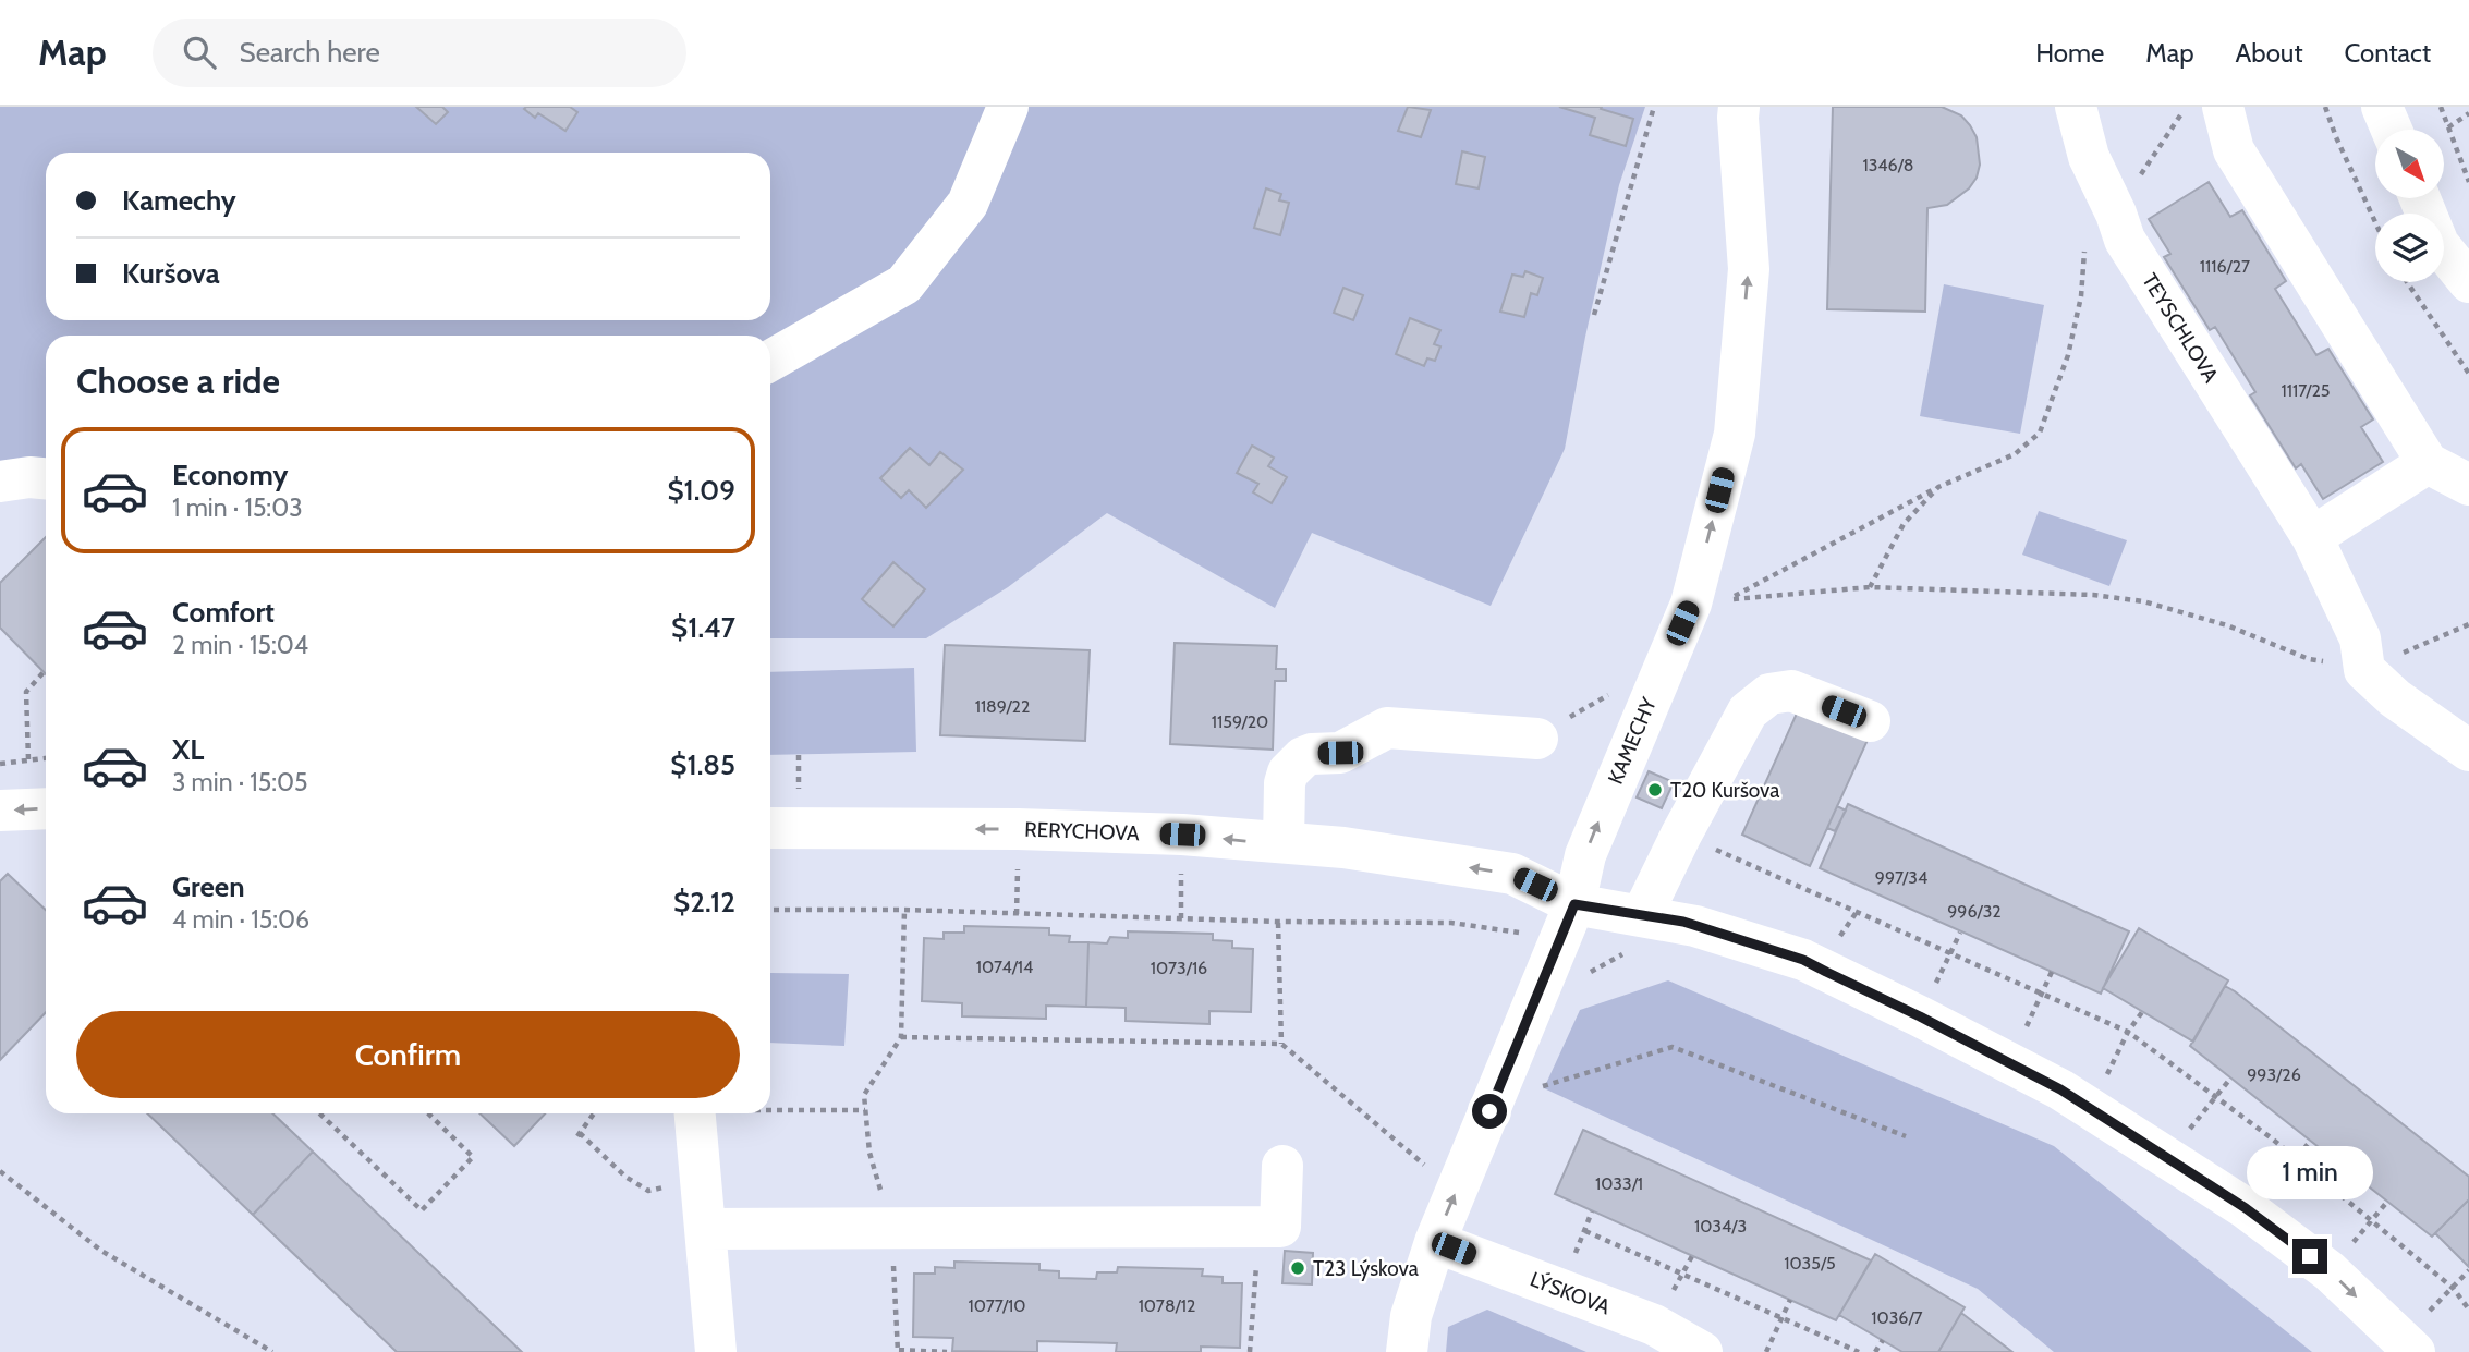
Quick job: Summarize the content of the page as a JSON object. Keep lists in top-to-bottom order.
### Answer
{
  "streets": {
    "street": [
      "TEYSCHLOVA",
      "KAMECHY",
      "RERYCHOVA",
      "LÝSKOVA"
    ]
  },
  "crossings": [
    ["KAMECHY", "RERYCHOVA"],
    ["KAMECHY", "LÝSKOVA"]
  ],
  "one_way": ["KAMECHY"],
  "places": ["T20 Kuršova", "T23 Lýskova"],
  "house_numbers": [
    "1346/8",
    "1116/27",
    "1117/25",
    "1189/22",
    "1159/20",
    "997/34",
    "996/32",
    "1074/14",
    "1073/16",
    "993/26",
    "1033/1",
    "1034/3",
    "1035/5",
    "1077/10",
    "1078/12",
    "1036/7"
  ],
  "north": "bottom right",
  "page": {
    "header": "Map",
    "search": "Search here",
    "nav": [
      "Home",
      "Map",
      "About",
      "Contact"
    ],
    "banner": ["Kamechy", "Kuršova"],
    "heading": "Choose a ride",
    "list": [
      {
        "name": "Economy",
        "note": "1 min · 15:03",
        "value": "$1.09"
      },
      {
        "name": "Comfort",
        "note": "2 min · 15:04",
        "value": "$1.47"
      },
      {
        "name": "XL",
        "note": "3 min · 15:05",
        "value": "$1.85"
      },
      {
        "name": "Green",
        "note": "4 min · 15:06",
        "value": "$2.12"
      }
    ],
    "buttons": "Confirm",
    "bubble": "1 min"
  }
}
